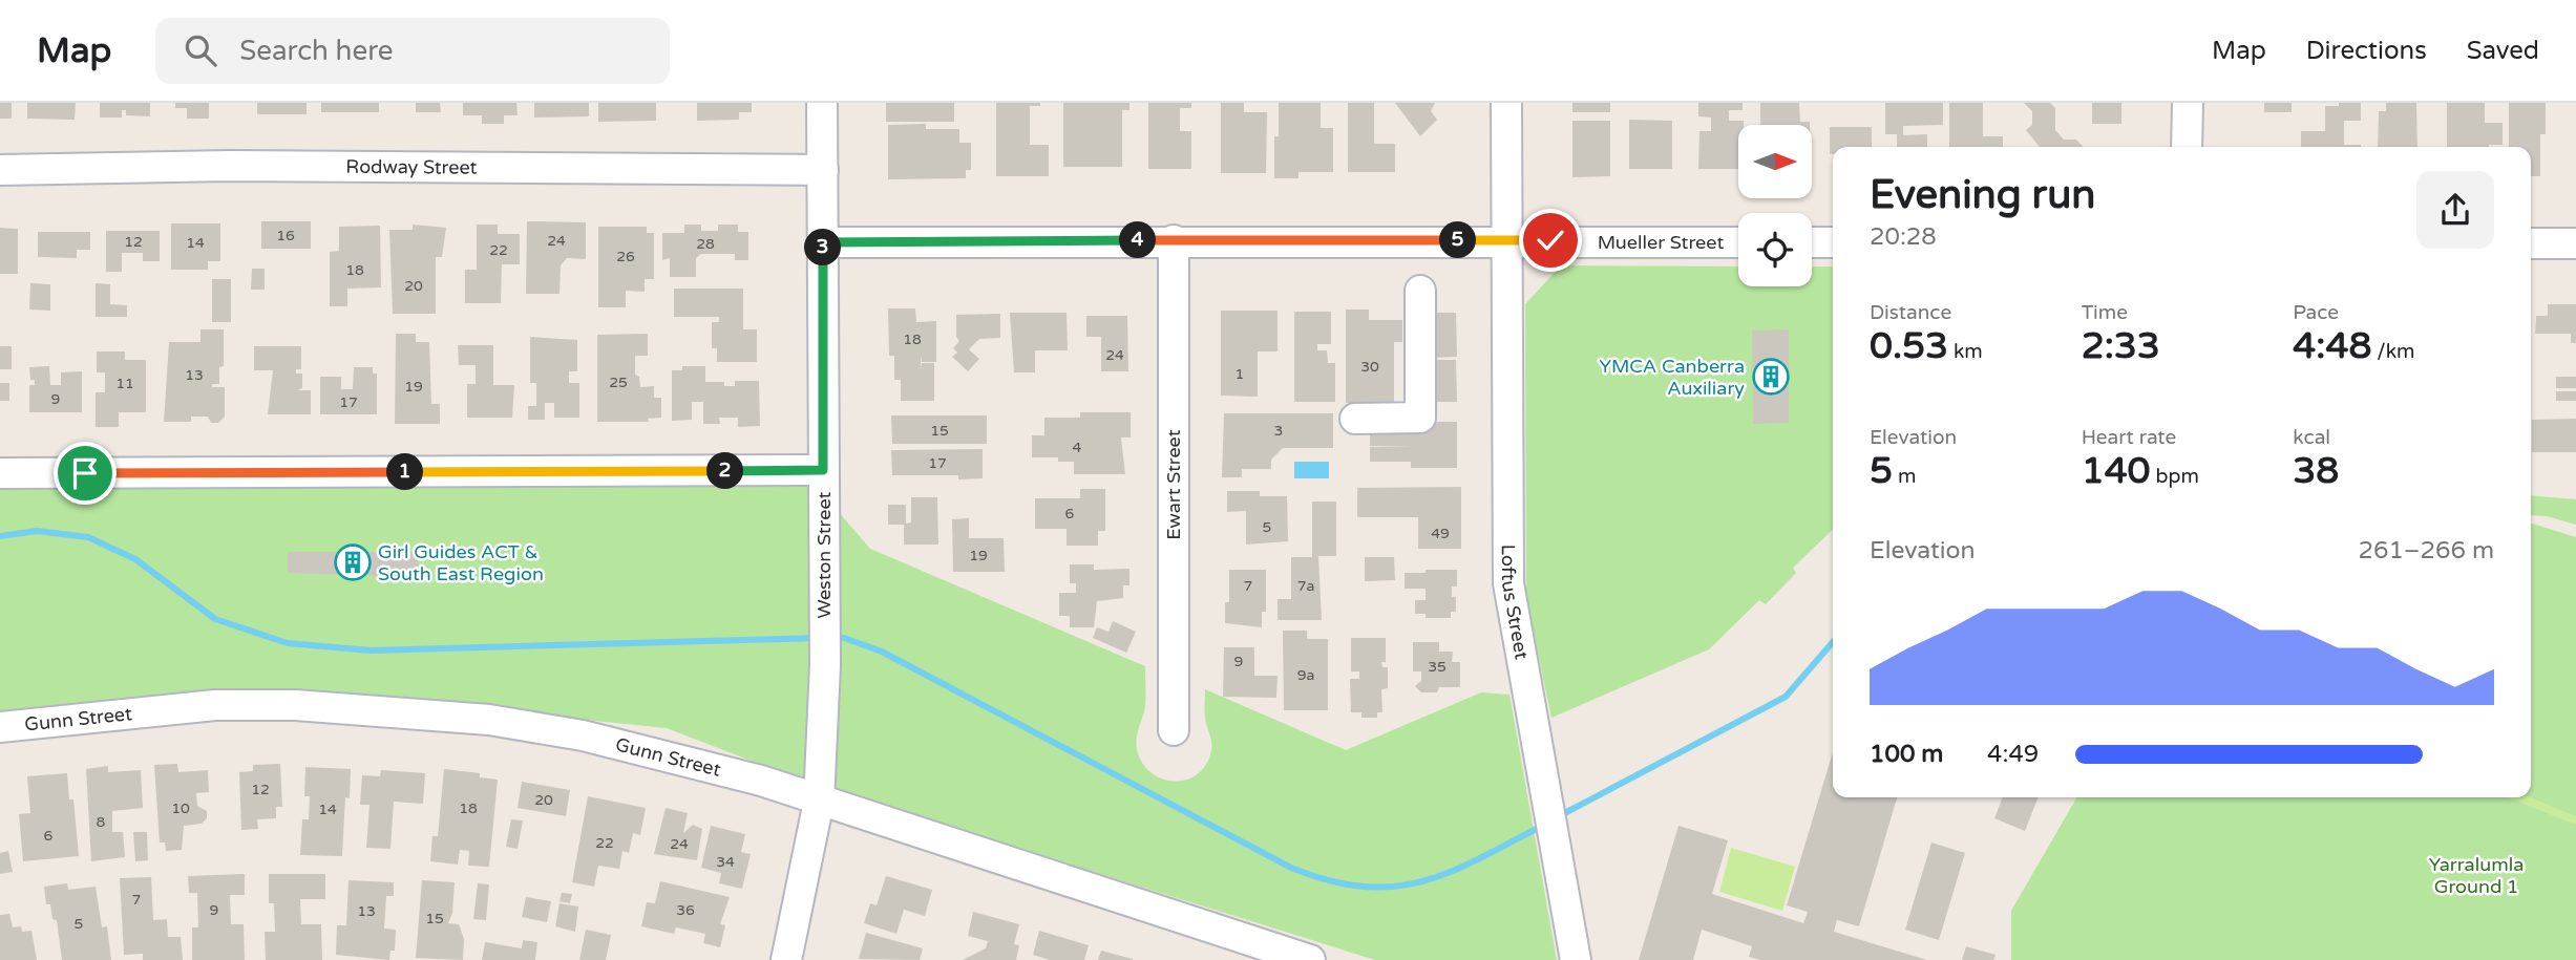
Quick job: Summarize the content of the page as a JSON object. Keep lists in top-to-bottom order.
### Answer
{
  "streets": {
    "street": [
      "Rodway Street",
      "Mueller Street",
      "Ewart Street",
      "Weston Street",
      "Loftus Street",
      "Gunn Street"
    ]
  },
  "crossings": [
    ["Rodway Street", "Weston Street"],
    ["Mueller Street", "Ewart Street"],
    ["Mueller Street", "Weston Street"],
    ["Mueller Street", "Loftus Street"],
    ["Weston Street", "Gunn Street"]
  ],
  "parks": ["Yarralumla Ground 1"],
  "places": {
    "building": ["YMCA Canberra Auxiliary", "Girl Guides ACT & South East Region"]
  },
  "house_numbers": [
    "16",
    "24",
    "12",
    "14",
    "28",
    "22",
    "26",
    "18",
    "20",
    "18",
    "24",
    "30",
    "1",
    "13",
    "25",
    "11",
    "19",
    "9",
    "17",
    "15",
    "3",
    "4",
    "17",
    "6",
    "5",
    "49",
    "19",
    "7",
    "7a",
    "9",
    "35",
    "9a",
    "12",
    "20",
    "10",
    "18",
    "14",
    "8",
    "6",
    "22",
    "24",
    "34",
    "7",
    "9",
    "36",
    "13",
    "15",
    "5"
  ],
  "north": "right",
  "page": {
    "header": "Map",
    "search": "Search here",
    "nav": ["Map", "Directions", "Saved"],
    "heading": ["Evening run", "20:28"],
    "pins": [
      "4",
      "5",
      "3",
      "2",
      "1"
    ],
    "stats": [
      ["Distance", "0.53 km"],
      ["Time", "2:33"],
      ["Pace", "4:48 /km"],
      ["Elevation", "5 m"],
      ["Heart rate", "140 bpm"],
      ["kcal", "38"]
    ],
    "chart": ["Elevation", "261–266 m"],
    "list": [
      {
        "name": "100 m",
        "note": "4:49"
      }
    ]
  }
}
